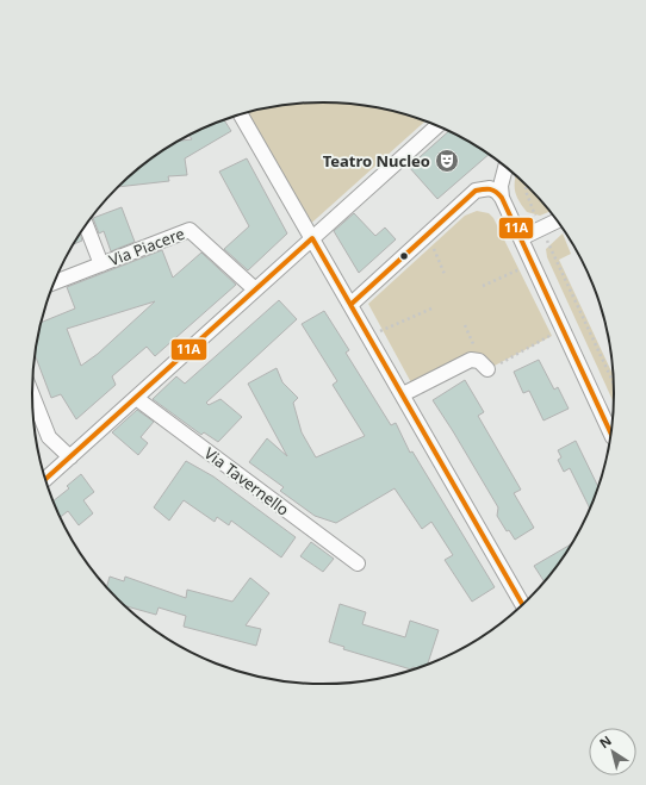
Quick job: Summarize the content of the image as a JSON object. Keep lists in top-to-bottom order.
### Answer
{
  "streets": {
    "street": ["Via Piacere", "Via Tavernello"]
  },
  "places": {
    "theatre": ["Teatro Nucleo"]
  },
  "lines": ["transit line 11A"],
  "north": "top left"
}
